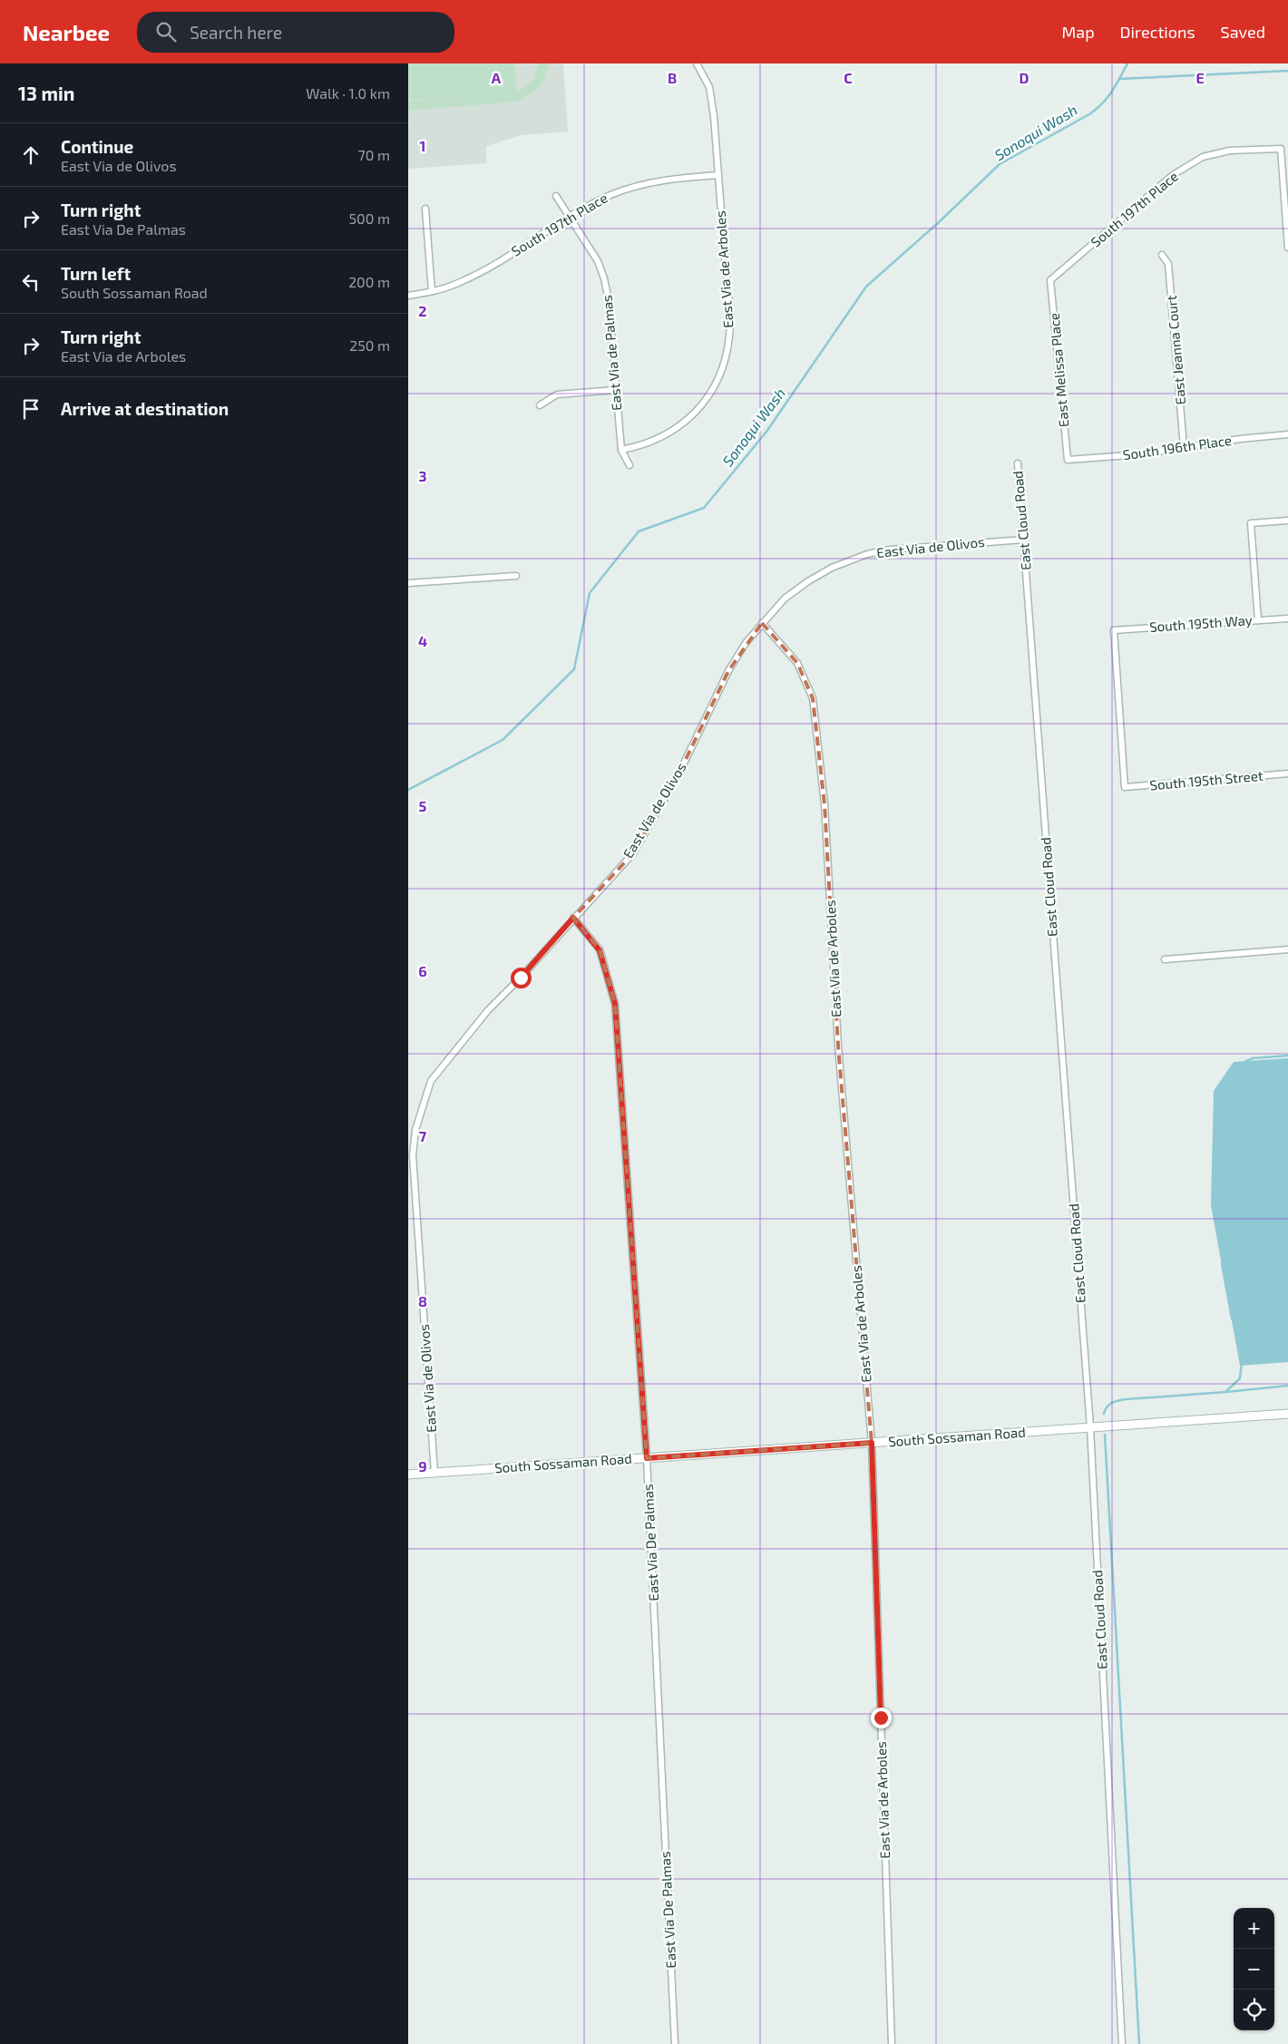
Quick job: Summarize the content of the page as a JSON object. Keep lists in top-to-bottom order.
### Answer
{
  "streets": {
    "main road": ["South Sossaman Road"],
    "street": [
      "South 197th Place",
      "East Via de Arboles",
      "East Jeanna Court",
      "East Via de Palmas",
      "East Melissa Place",
      "South 196th Place",
      "East Cloud Road",
      "East Via de Olivos",
      "South 195th Way",
      "South 195th Street",
      "East Via De Palmas"
    ]
  },
  "crossings": [
    ["South 197th Place", "East Via de Arboles"],
    ["South 197th Place", "East Via de Palmas"],
    ["South 197th Place", "East Melissa Place"],
    ["East Via de Arboles", "East Via de Palmas"],
    ["East Via de Arboles", "East Via de Olivos"],
    ["East Via de Arboles", "South Sossaman Road"],
    ["East Jeanna Court", "South 196th Place"],
    ["East Melissa Place", "South 196th Place"],
    ["East Cloud Road", "East Via de Olivos"],
    ["East Cloud Road", "South Sossaman Road"],
    ["East Via de Olivos", "South Sossaman Road"],
    ["East Via de Olivos", "East Via De Palmas"],
    ["South 195th Way", "South 195th Street"],
    ["South Sossaman Road", "East Via De Palmas"]
  ],
  "water": ["Sonoqui Wash"],
  "page": {
    "header": "Nearbee",
    "search": "Search here",
    "nav": ["Map", "Directions", "Saved"],
    "heading": ["13 min", "Walk · 1.0 km"],
    "list": [
      ["Continue", "East Via de Olivos", "70 m"],
      ["Turn right", "East Via De Palmas", "500 m"],
      ["Turn left", "South Sossaman Road", "200 m"],
      ["Turn right", "East Via de Arboles", "250 m"],
      "Arrive at destination"
    ],
    "map_buttons": ["+", "−"]
  },
  "grid": {
    "columns": [
      "A",
      "B",
      "C",
      "D",
      "E"
    ],
    "rows": [
      "1",
      "2",
      "3",
      "4",
      "5",
      "6",
      "7",
      "8",
      "9"
    ]
  }
}
